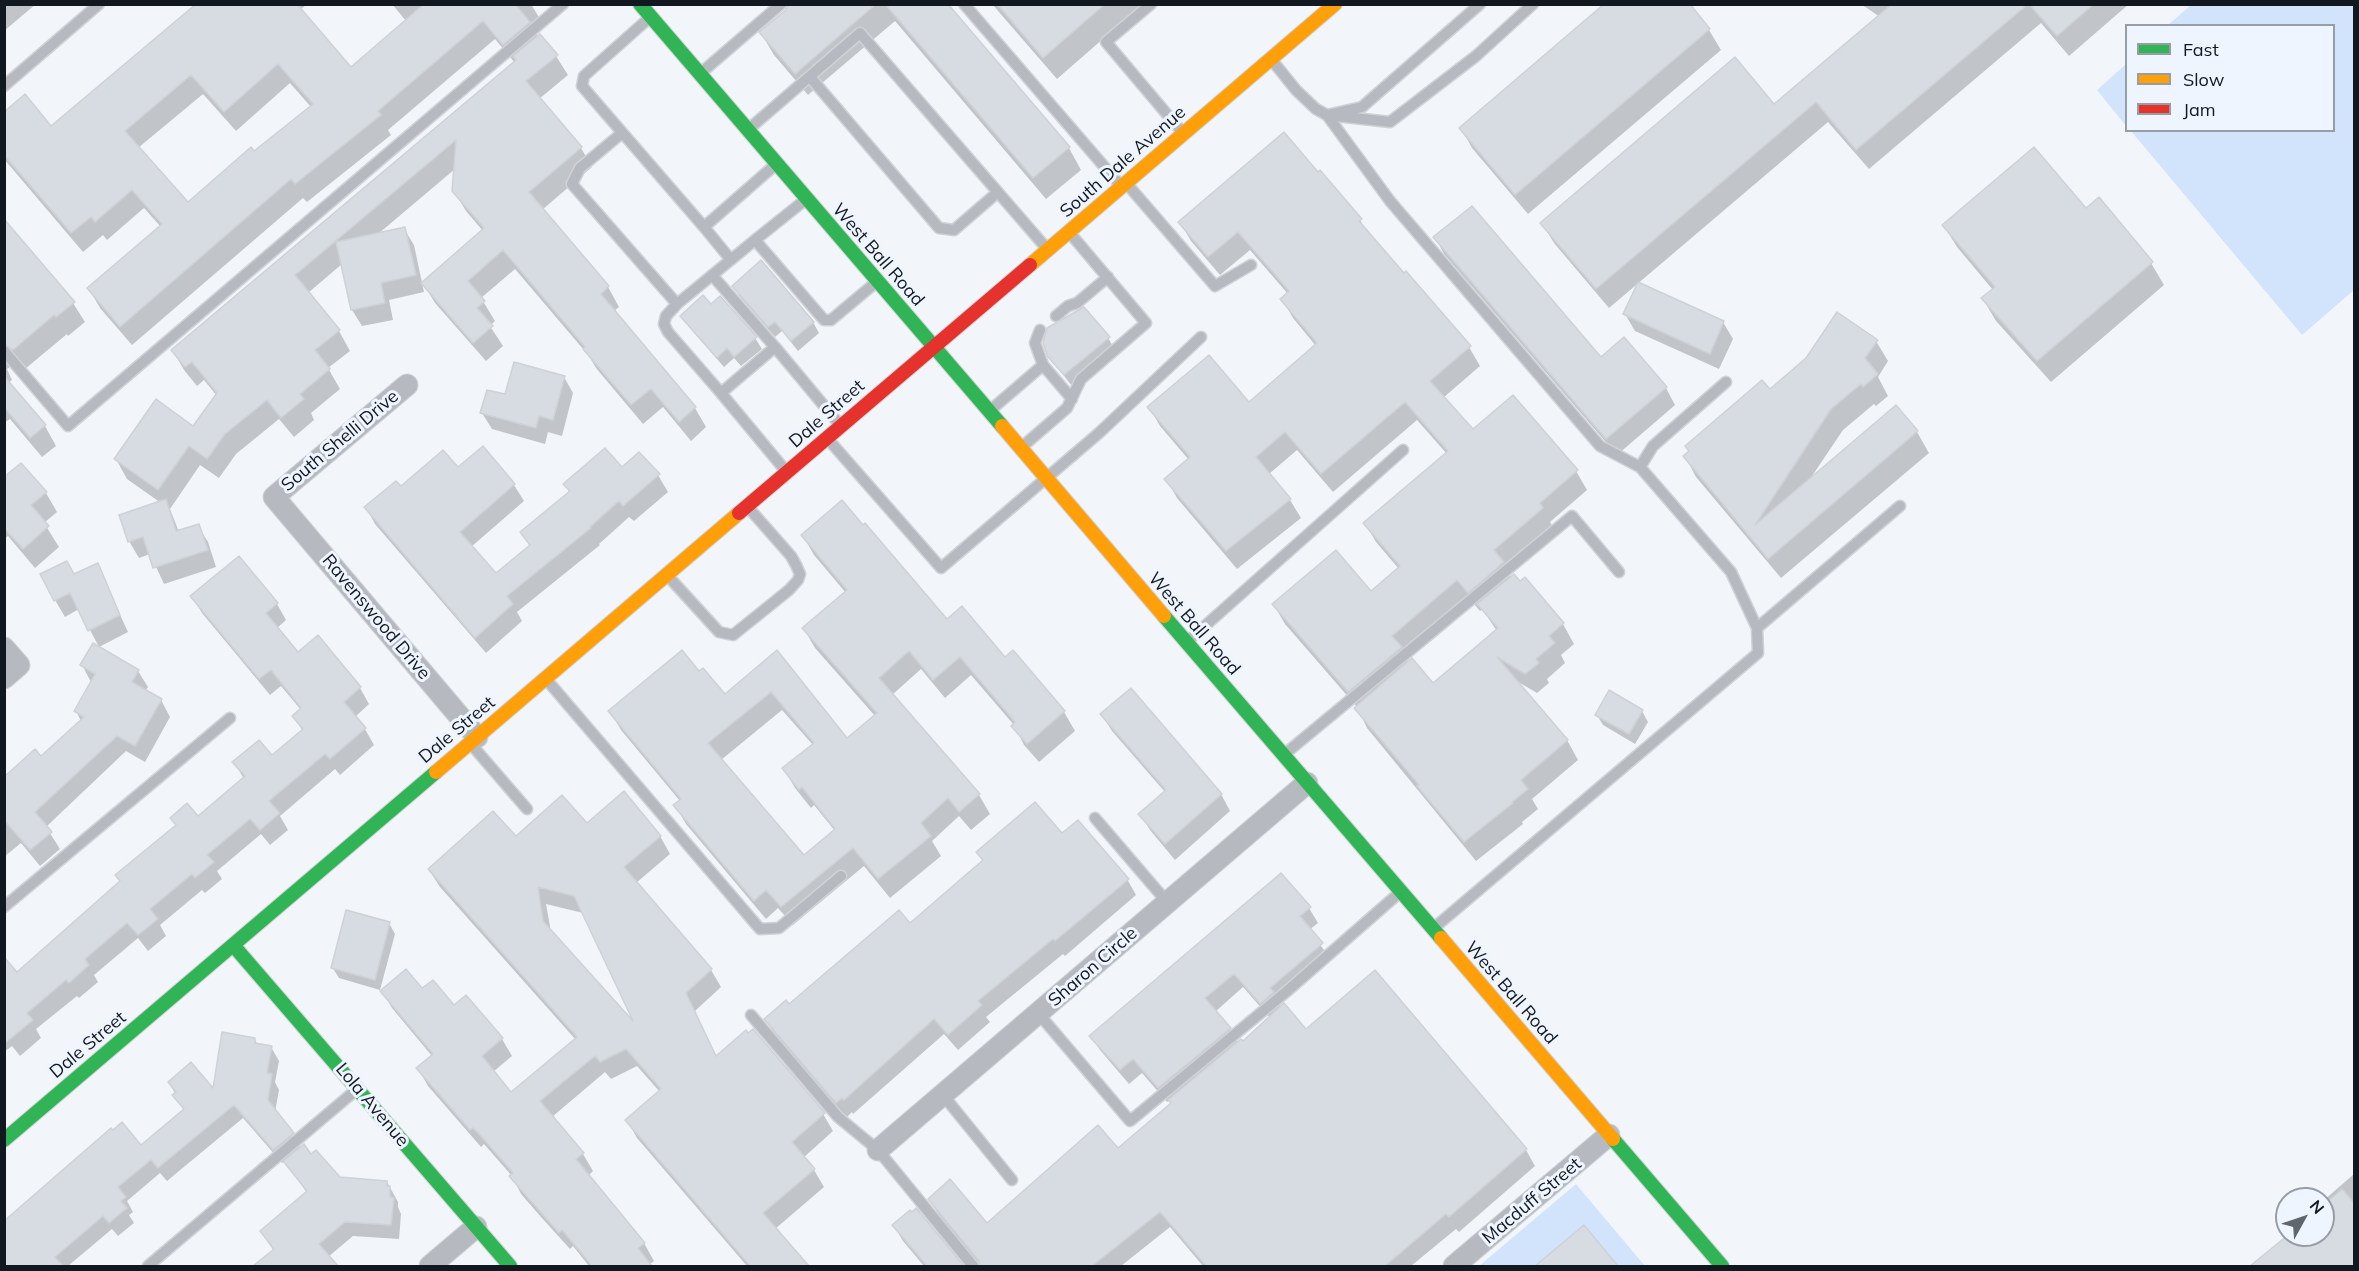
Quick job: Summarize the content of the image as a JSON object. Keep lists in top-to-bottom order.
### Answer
{
  "streets": {
    "street": [
      "South Dale Avenue",
      "West Ball Road",
      "Dale Street",
      "South Shelli Drive",
      "Ravenswood Drive",
      "Sharon Circle",
      "Lola Avenue",
      "Macduff Street"
    ]
  },
  "crossings": [
    ["South Dale Avenue", "West Ball Road"],
    ["South Dale Avenue", "Dale Street"],
    ["West Ball Road", "Dale Street"],
    ["West Ball Road", "Sharon Circle"],
    ["West Ball Road", "Macduff Street"],
    ["Dale Street", "Ravenswood Drive"],
    ["Dale Street", "Lola Avenue"],
    ["South Shelli Drive", "Ravenswood Drive"]
  ],
  "legend": ["Fast", "Slow", "Jam"],
  "north": "top right"
}
